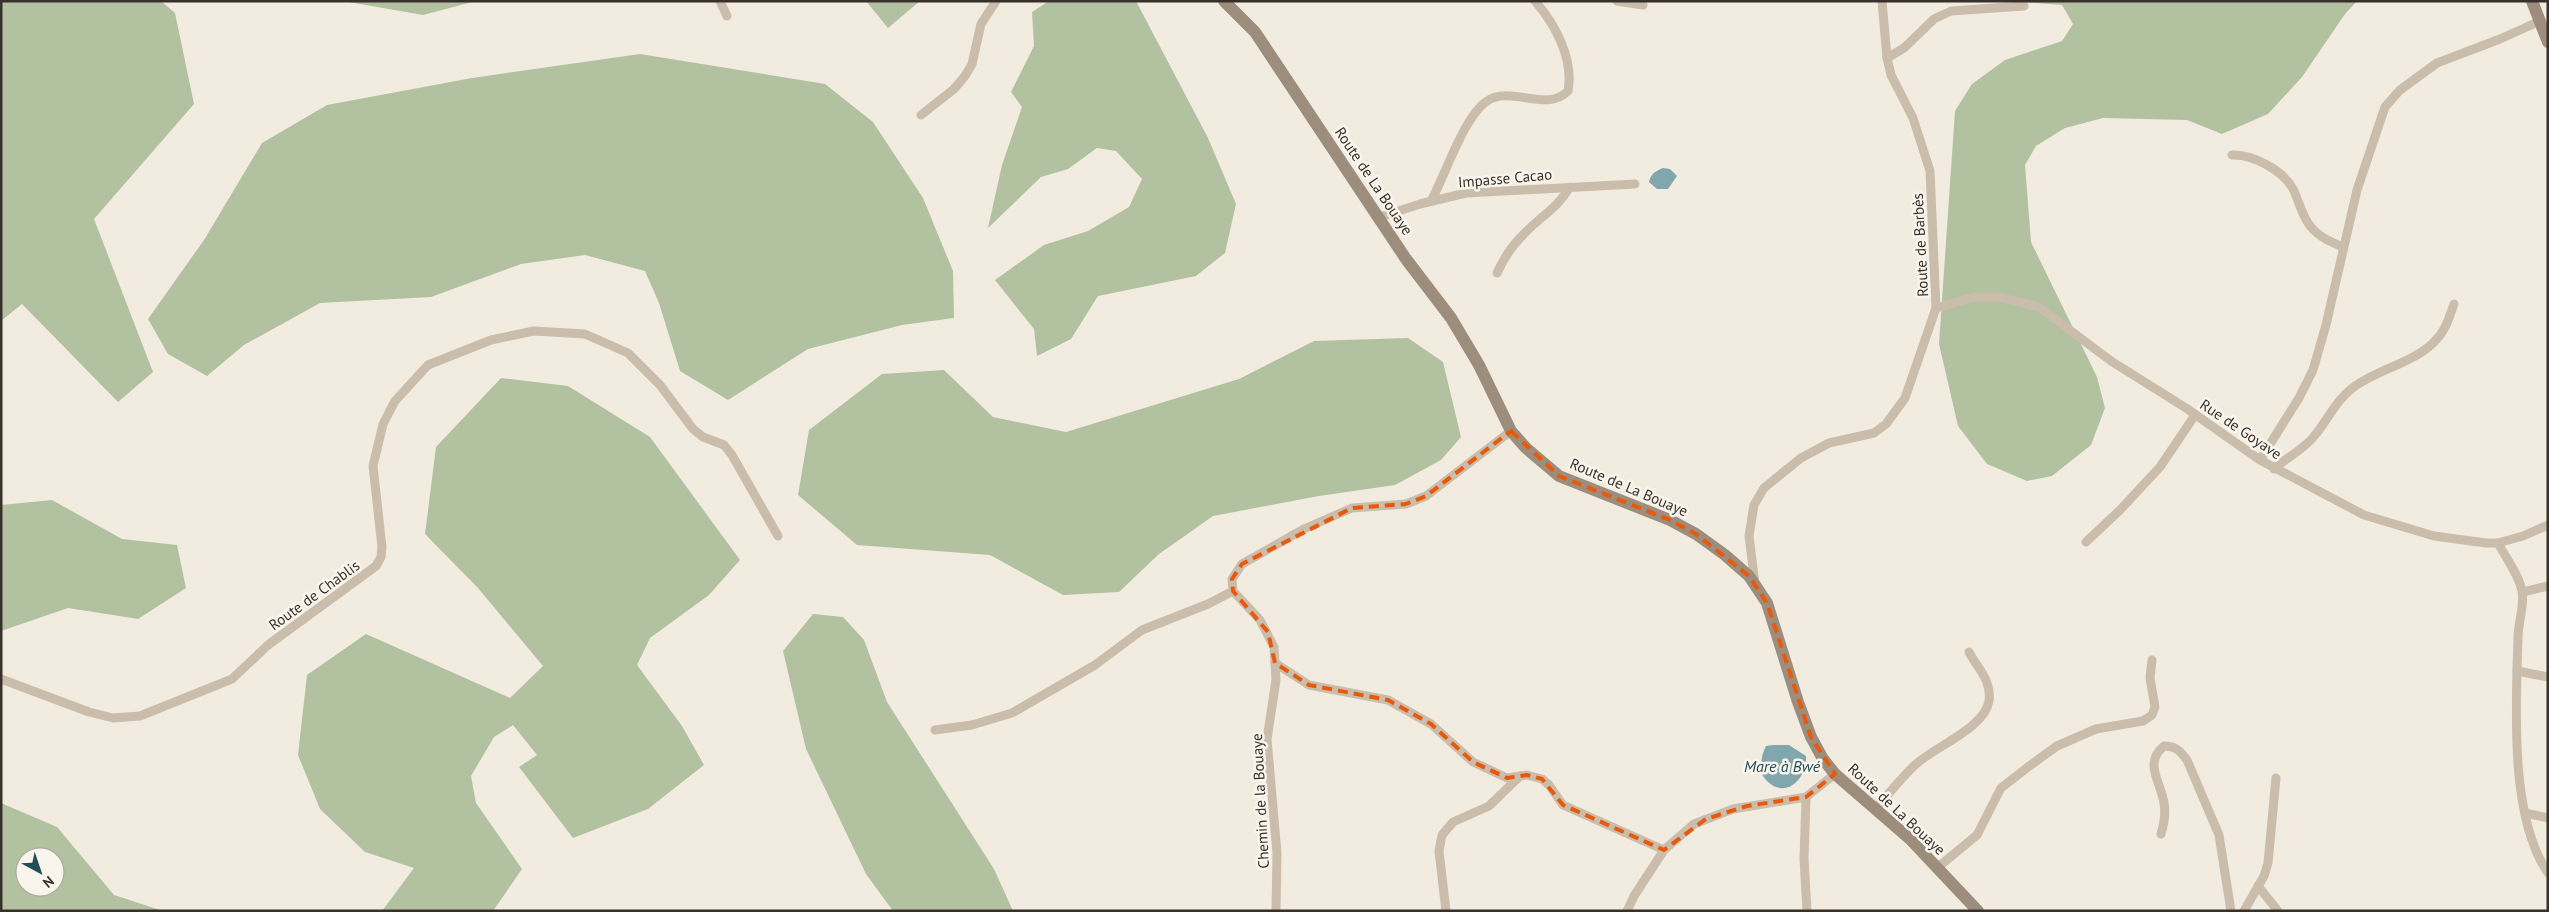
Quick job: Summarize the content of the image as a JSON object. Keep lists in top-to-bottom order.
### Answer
{
  "streets": {
    "main road": ["Route de La Bouaye"],
    "street": [
      "Impasse Cacao",
      "Route de Barbès",
      "Rue de Goyave",
      "Route de Chablis",
      "Chemin de la Bouaye"
    ]
  },
  "crossings": [
    ["Impasse Cacao", "Route de La Bouaye"],
    ["Route de La Bouaye", "Route de Barbès"],
    ["Route de Barbès", "Rue de Goyave"]
  ],
  "water": ["Mare à Bwé"],
  "north": "bottom right"
}
